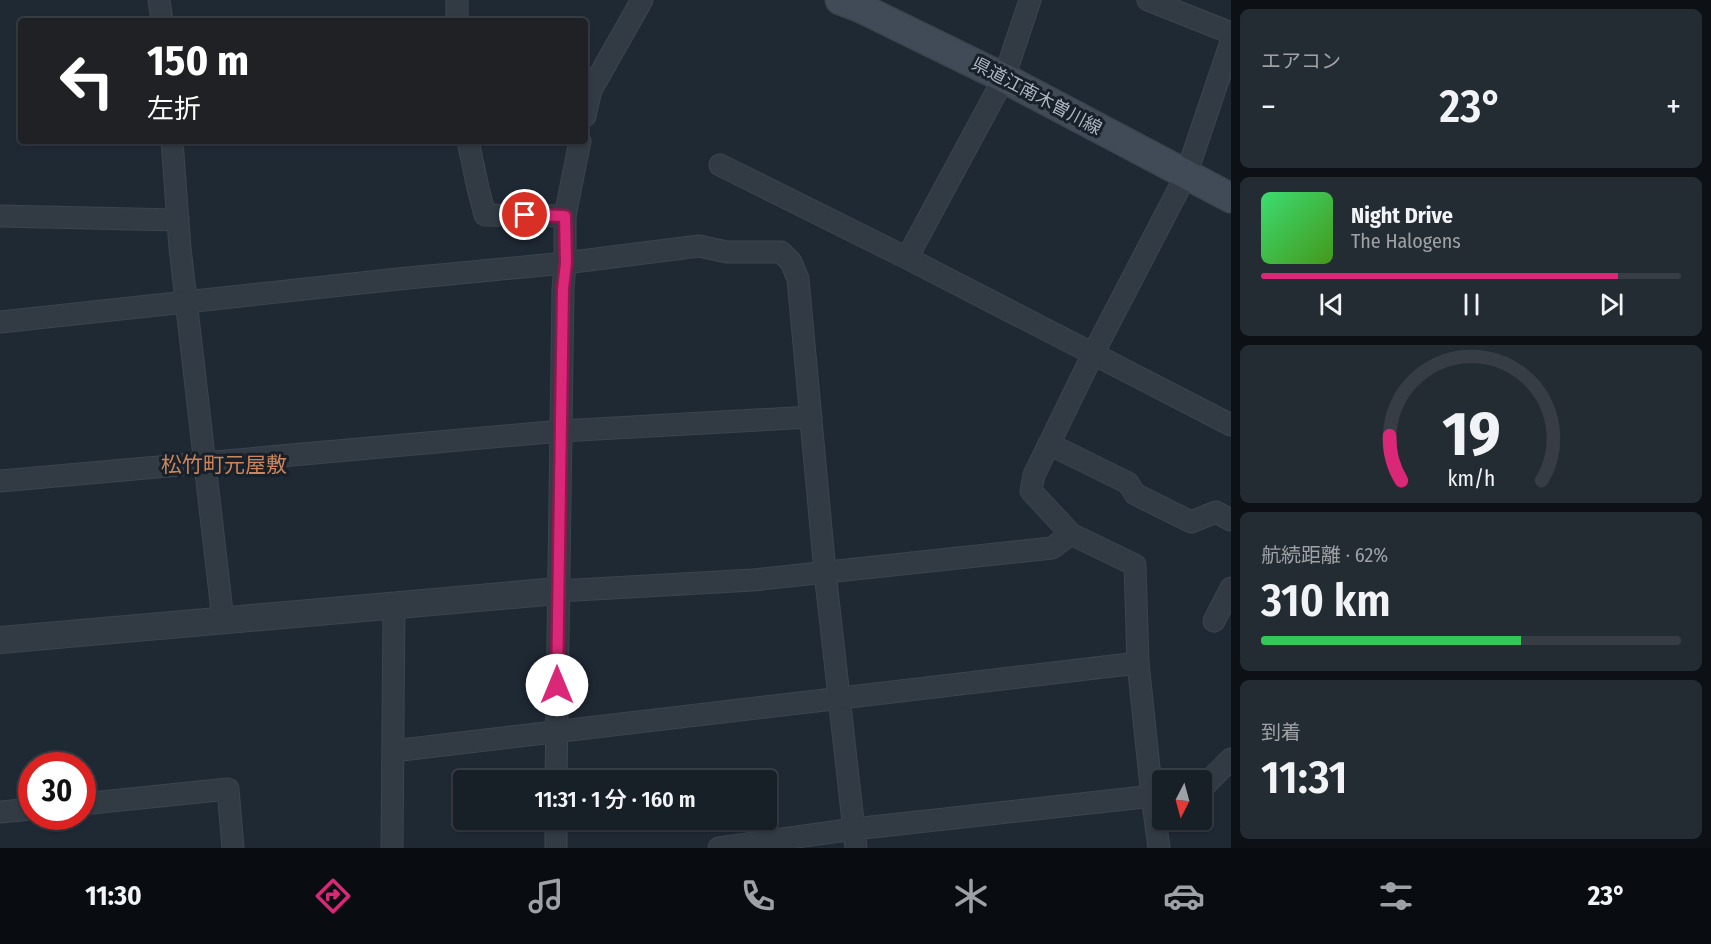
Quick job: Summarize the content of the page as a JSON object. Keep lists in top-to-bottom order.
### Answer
{
  "streets": {
    "main road": ["県道江南木曽川線"]
  },
  "districts": ["松竹町元屋敷"],
  "north": "bottom",
  "page": {
    "tile": [
      "エアコン",
      ["航続距離 · 62%", "310 km"],
      ["到着", "11:31"]
    ],
    "turn": ["150 m", "左折"],
    "heat": ["−", "23°", "+"],
    "song": ["Night Drive", "The Halogens"],
    "limit": "30",
    "trip": "11:31 · 1 分 · 160 m",
    "tabs": ["11:30", "23°"],
    "gauge": ["19", "km/h"]
  }
}
